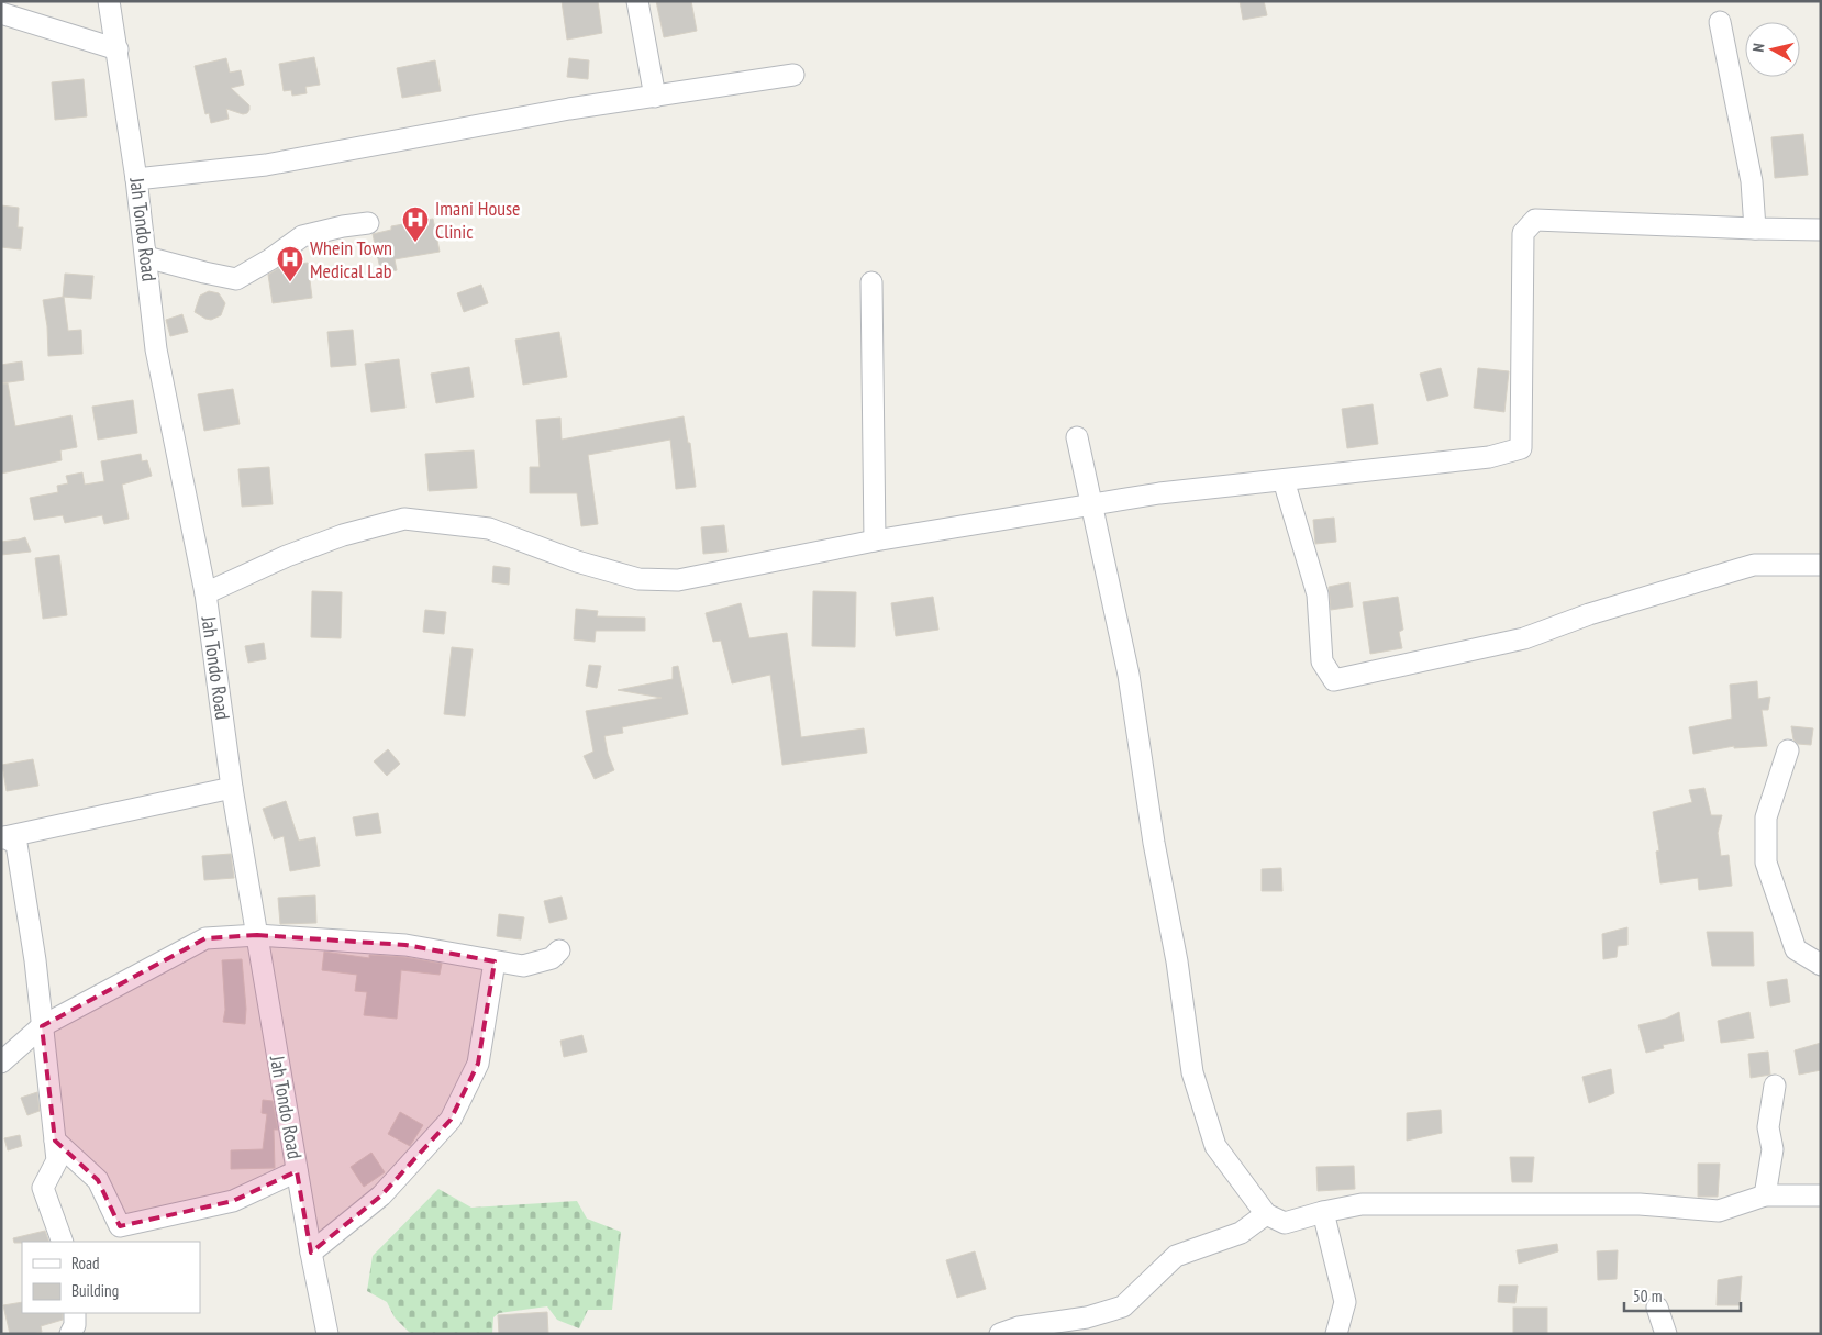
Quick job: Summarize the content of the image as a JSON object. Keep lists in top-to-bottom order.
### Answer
{
  "streets": {
    "street": ["Jah Tondo Road"]
  },
  "places": {
    "hospital": ["Imani House Clinic", "Whein Town Medical Lab"]
  },
  "legend": ["Road", "Building"],
  "scale_bar": "50 m",
  "north": "left"
}
